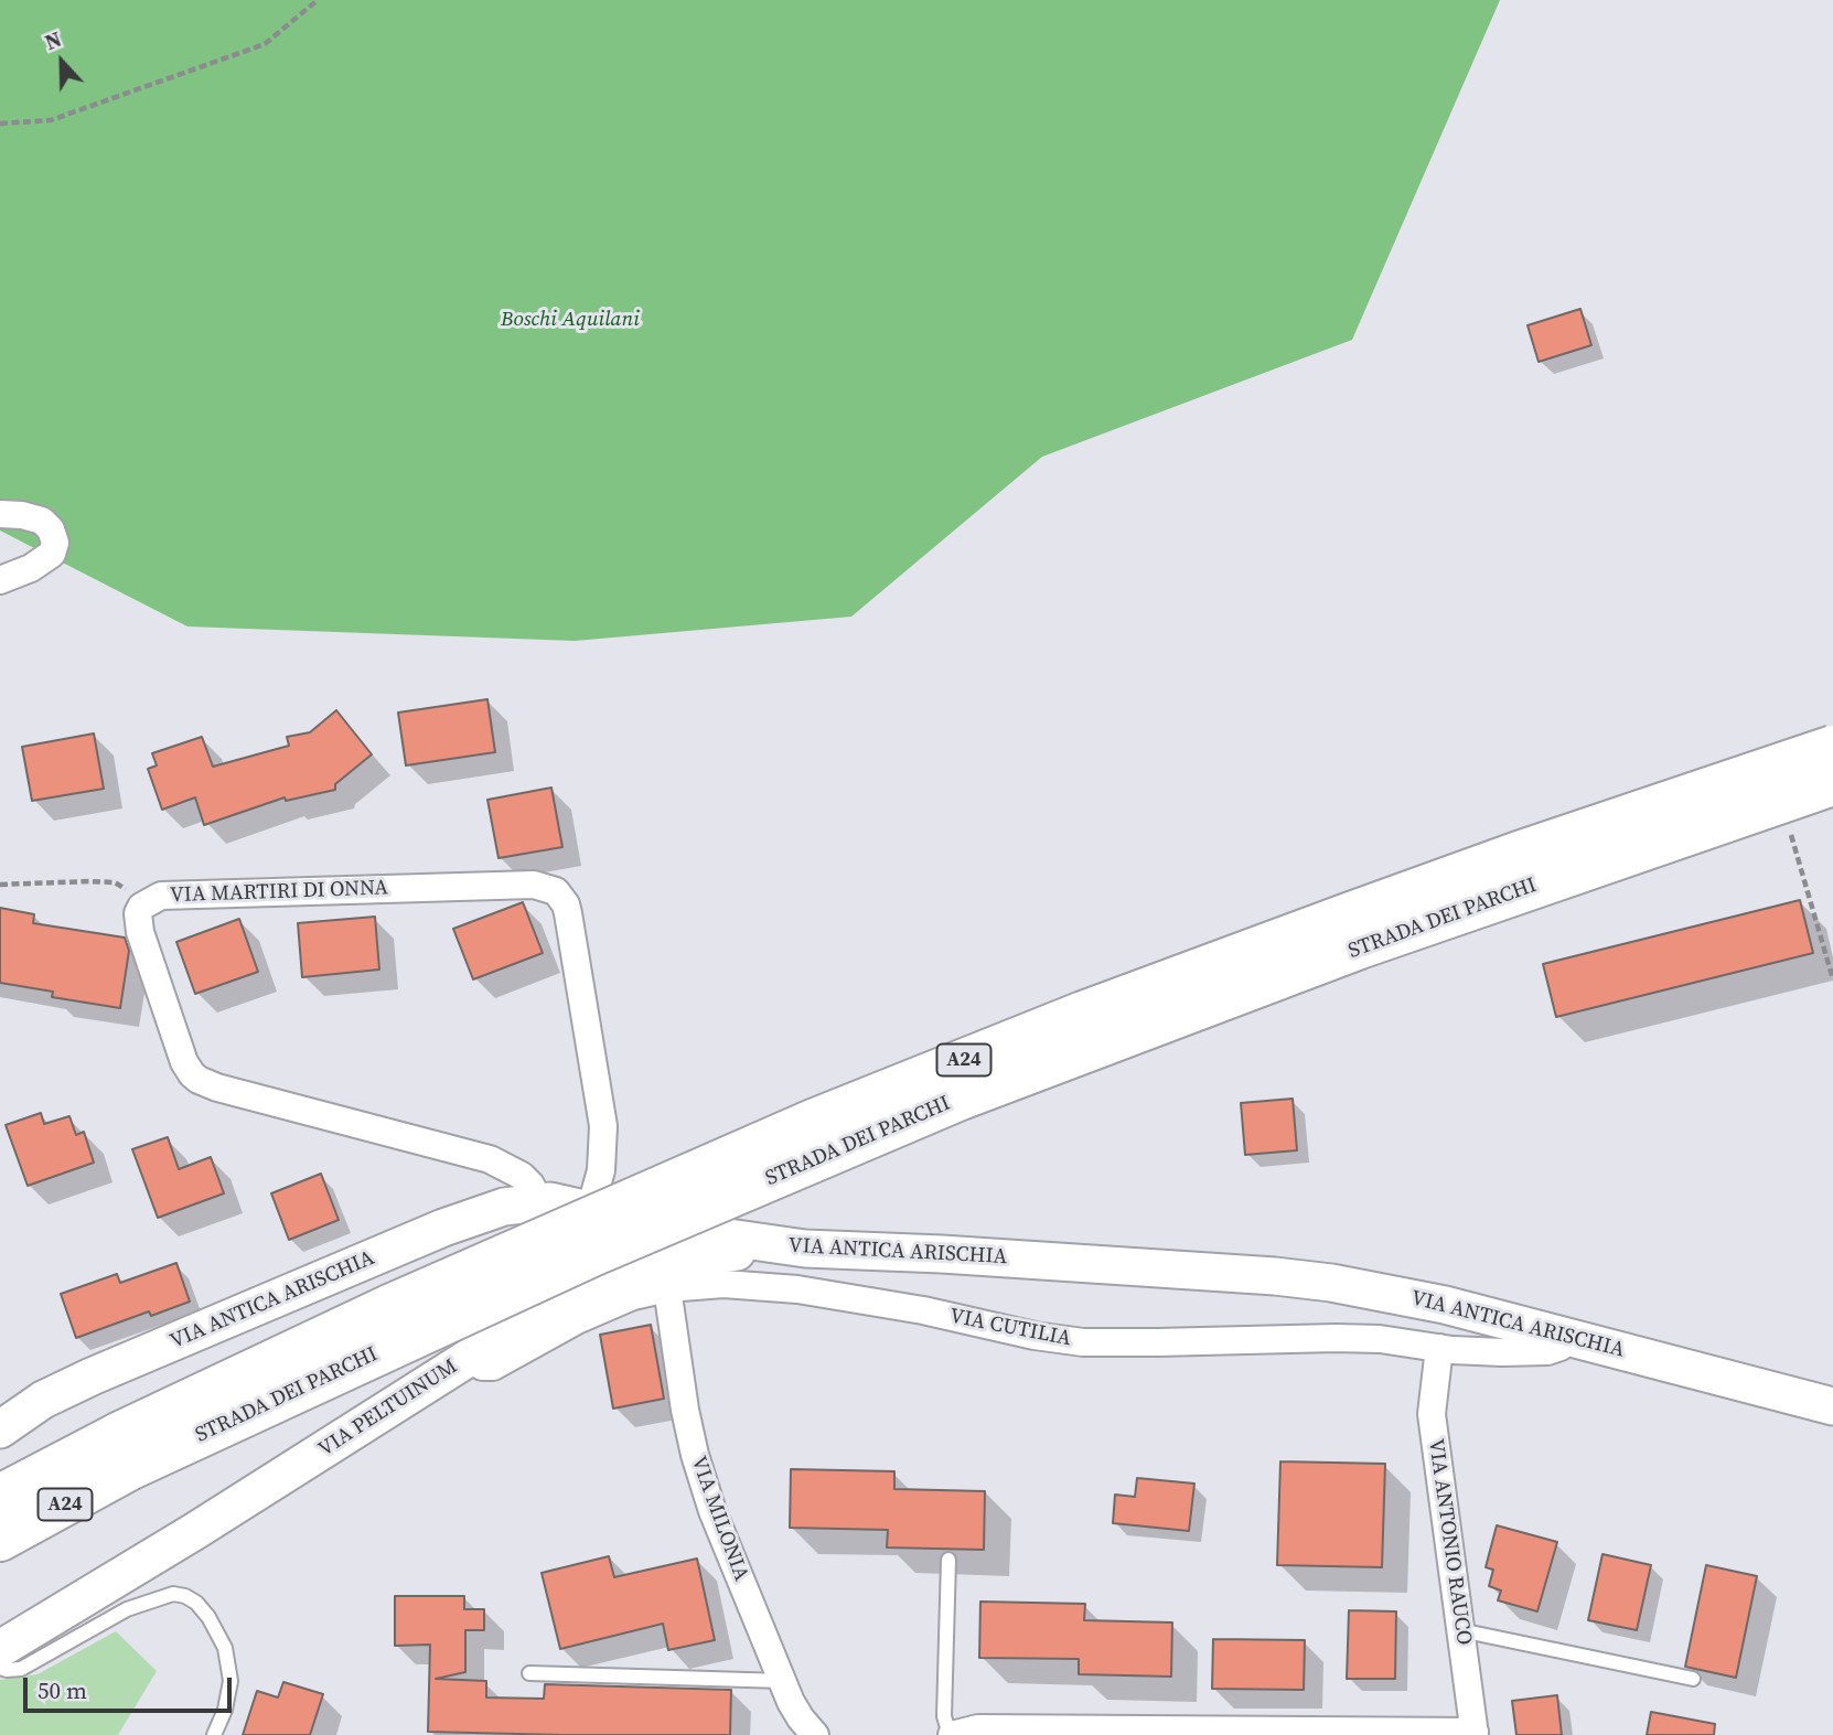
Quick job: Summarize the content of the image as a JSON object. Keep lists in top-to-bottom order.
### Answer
{
  "streets": {
    "highway": ["STRADA DEI PARCHI", "A24"],
    "main road": ["VIA ANTICA ARISCHIA", "VIA PELTUINUM"],
    "street": [
      "VIA MARTIRI DI ONNA",
      "VIA CUTILIA",
      "VIA MILONIA",
      "VIA ANTONIO RAUCO"
    ]
  },
  "crossings": [
    ["VIA MARTIRI DI ONNA", "VIA ANTICA ARISCHIA"],
    ["VIA MARTIRI DI ONNA", "VIA PELTUINUM"],
    ["VIA ANTICA ARISCHIA", "VIA CUTILIA"],
    ["VIA ANTICA ARISCHIA", "VIA PELTUINUM"],
    ["VIA CUTILIA", "VIA PELTUINUM"],
    ["VIA CUTILIA", "VIA MILONIA"],
    ["VIA CUTILIA", "VIA ANTONIO RAUCO"]
  ],
  "parks": ["Boschi Aquilani"],
  "scale_bar": "50 m",
  "north": "top"
}
